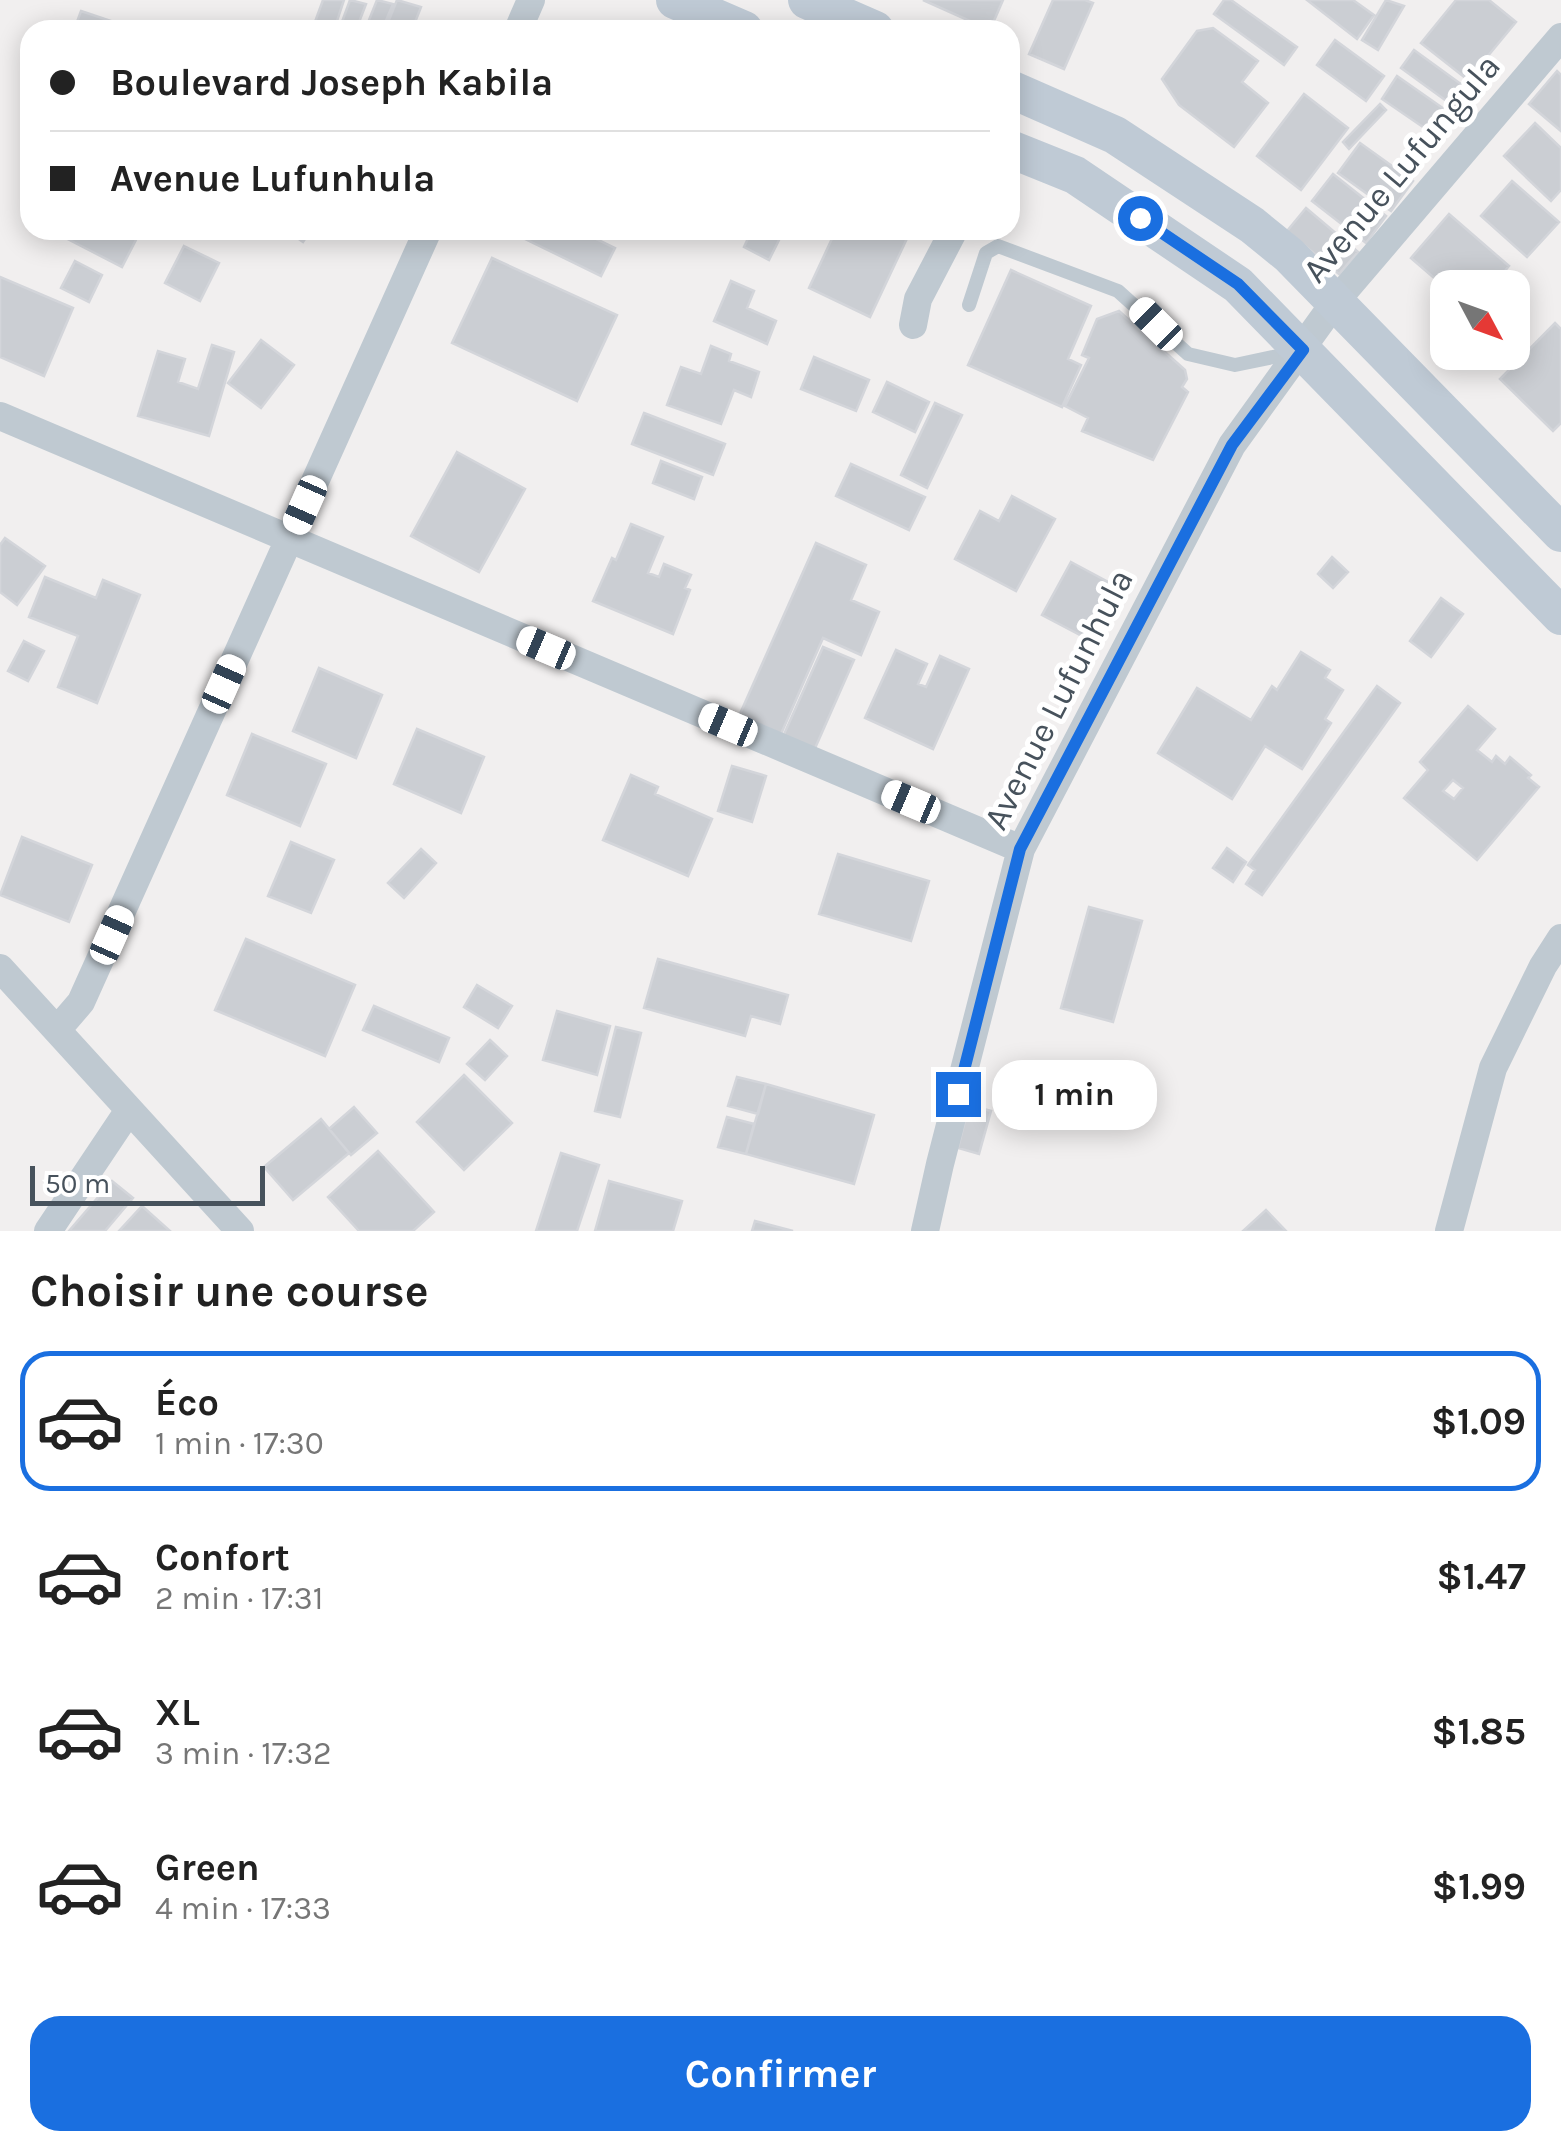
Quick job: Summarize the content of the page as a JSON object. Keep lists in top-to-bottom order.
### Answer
{
  "streets": {
    "street": ["Avenue Lufungula", "Avenue Lufunhula"]
  },
  "crossings": [
    ["Avenue Lufungula", "Avenue Lufunhula"]
  ],
  "scale_bar": "50 m",
  "north": "bottom right",
  "page": {
    "banner": ["Boulevard Joseph Kabila", "Avenue Lufunhula"],
    "bubble": "1 min",
    "scale": "50 m",
    "heading": "Choisir une course",
    "list": [
      {
        "name": "Éco",
        "note": "1 min · 17:30",
        "value": "$1.09"
      },
      {
        "name": "Confort",
        "note": "2 min · 17:31",
        "value": "$1.47"
      },
      {
        "name": "XL",
        "note": "3 min · 17:32",
        "value": "$1.85"
      },
      {
        "name": "Green",
        "note": "4 min · 17:33",
        "value": "$1.99"
      }
    ],
    "buttons": "Confirmer"
  }
}
